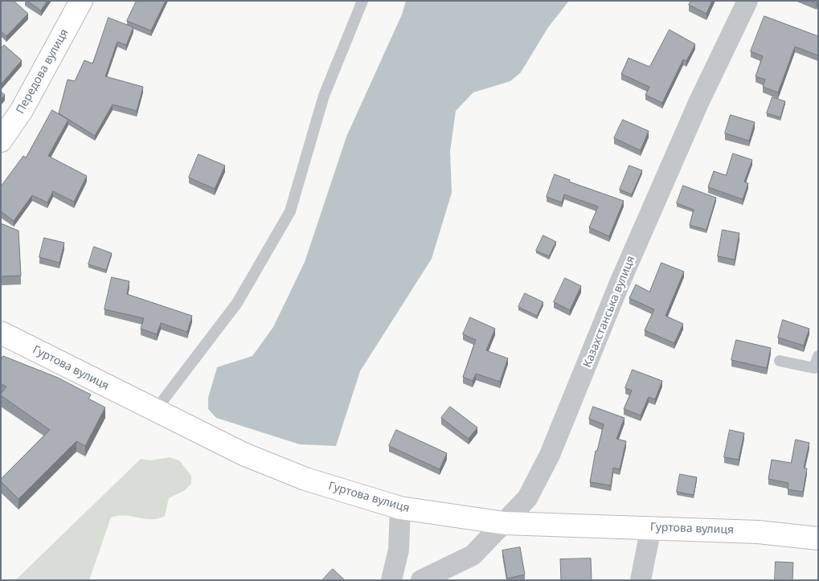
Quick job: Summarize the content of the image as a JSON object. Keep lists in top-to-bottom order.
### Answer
{
  "streets": {
    "street": ["Передова вулиця", "Казахстанська вулиця", "Гуртова вулиця"]
  },
  "crossings": [
    ["Казахстанська вулиця", "Гуртова вулиця"]
  ]
}
